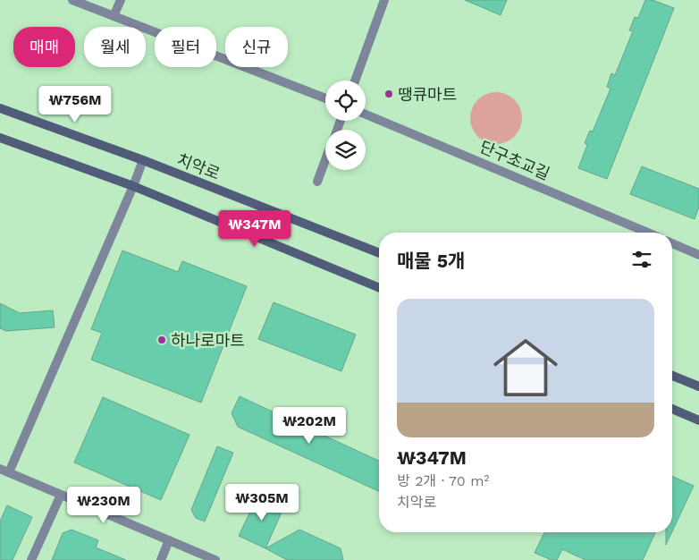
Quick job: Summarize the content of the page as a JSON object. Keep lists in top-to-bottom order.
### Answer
{
  "streets": {
    "main road": ["치악로"],
    "street": ["단구초교길"]
  },
  "places": ["땡큐마트", "하나로마트"],
  "page": {
    "chip": [
      "매매",
      "월세",
      "필터",
      "신규"
    ],
    "price": [
      "₩756M",
      "₩347M",
      "₩202M",
      "₩305M",
      "₩230M"
    ],
    "heading": "매물 5개",
    "list": [
      {
        "name": "₩347M",
        "note": "방 2개 · 70 m² · 치악로"
      }
    ]
  }
}
